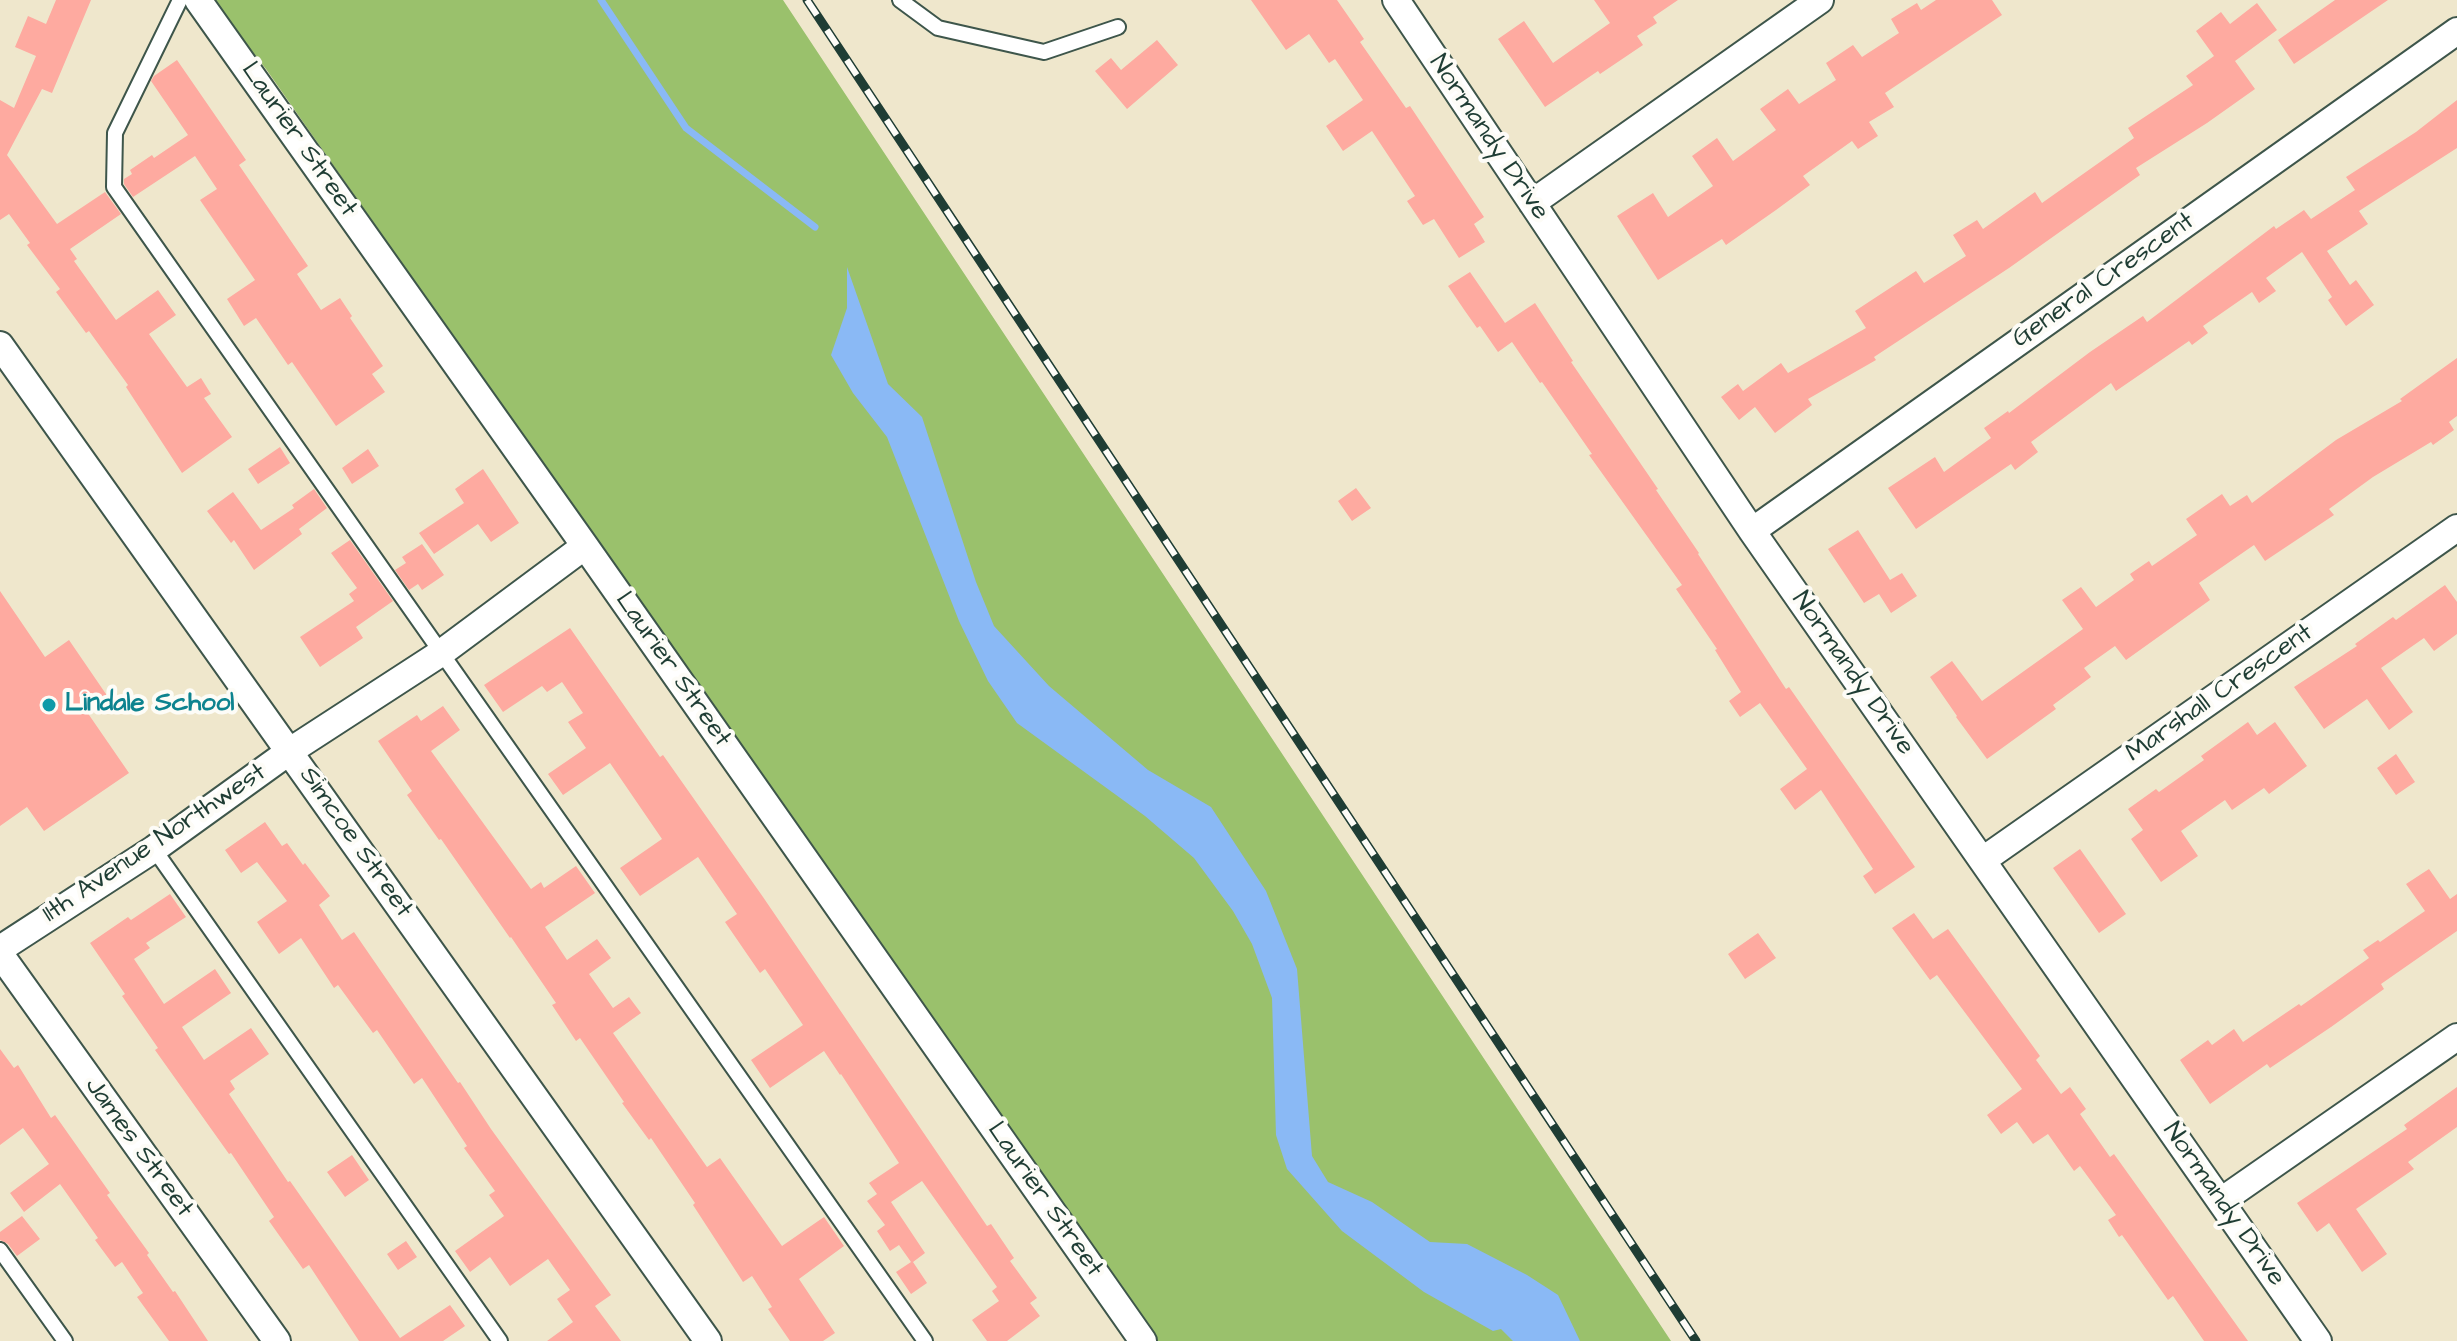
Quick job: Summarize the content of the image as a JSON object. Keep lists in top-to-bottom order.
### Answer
{
  "streets": {
    "street": [
      "Normandy Drive",
      "Laurier Street",
      "General Crescent",
      "Marshall Crescent",
      "Simcoe Street",
      "11th Avenue Northwest",
      "James Street"
    ]
  },
  "crossings": [
    ["Normandy Drive", "General Crescent"],
    ["Normandy Drive", "Marshall Crescent"],
    ["Laurier Street", "11th Avenue Northwest"],
    ["Simcoe Street", "11th Avenue Northwest"],
    ["11th Avenue Northwest", "James Street"]
  ],
  "places": ["Lindale School"]
}
